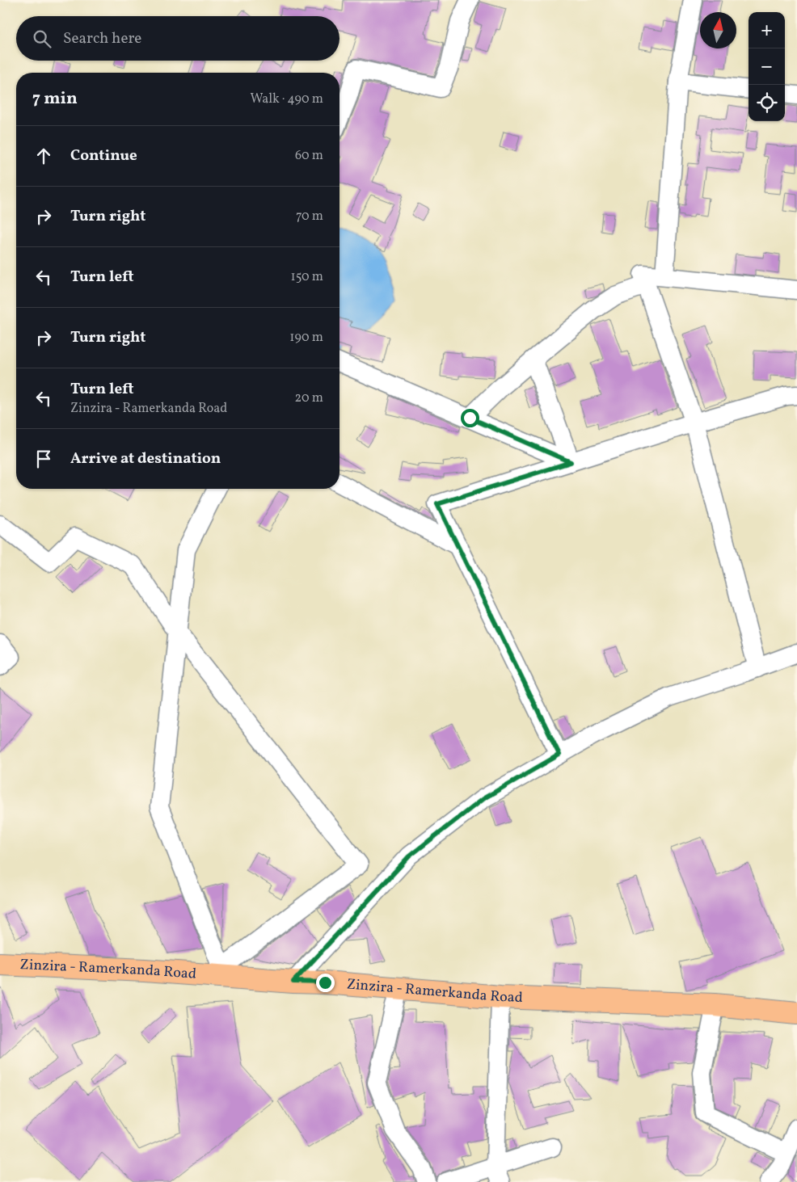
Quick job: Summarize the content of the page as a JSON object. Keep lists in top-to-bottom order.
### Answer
{
  "streets": {
    "main road": ["Zinzira - Ramerkanda Road"]
  },
  "north": "top",
  "page": {
    "map_buttons": ["+", "−"],
    "search": "Search here",
    "heading": ["7 min", "Walk · 490 m"],
    "list": [
      ["Continue", "60 m"],
      ["Turn right", "70 m"],
      ["Turn left", "150 m"],
      ["Turn right", "190 m"],
      ["Turn left", "Zinzira - Ramerkanda Road", "20 m"],
      "Arrive at destination"
    ]
  }
}
